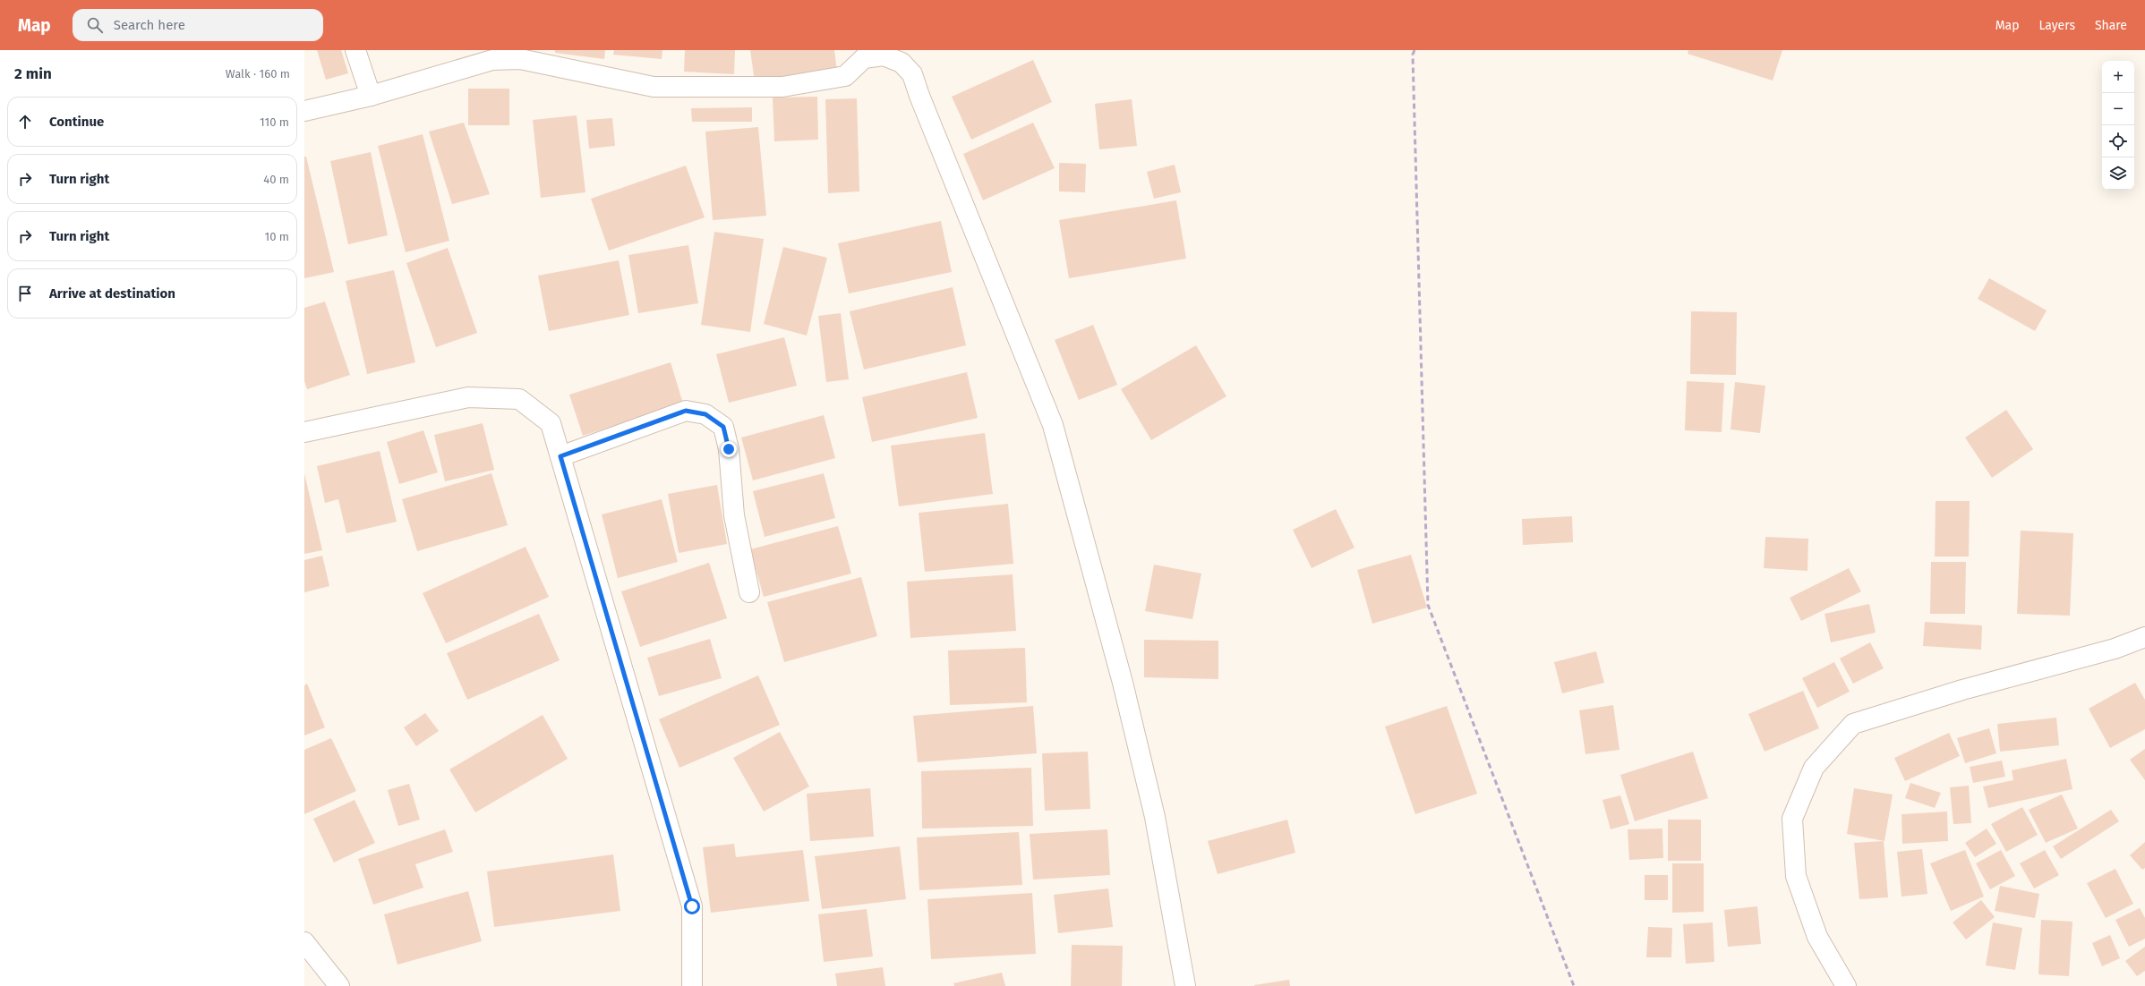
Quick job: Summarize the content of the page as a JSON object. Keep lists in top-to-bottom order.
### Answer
{
  "page": {
    "header": "Map",
    "search": "Search here",
    "nav": ["Map", "Layers", "Share"],
    "heading": ["2 min", "Walk · 160 m"],
    "map_buttons": ["+", "−"],
    "list": [
      ["Continue", "110 m"],
      ["Turn right", "40 m"],
      ["Turn right", "10 m"],
      "Arrive at destination"
    ]
  }
}
